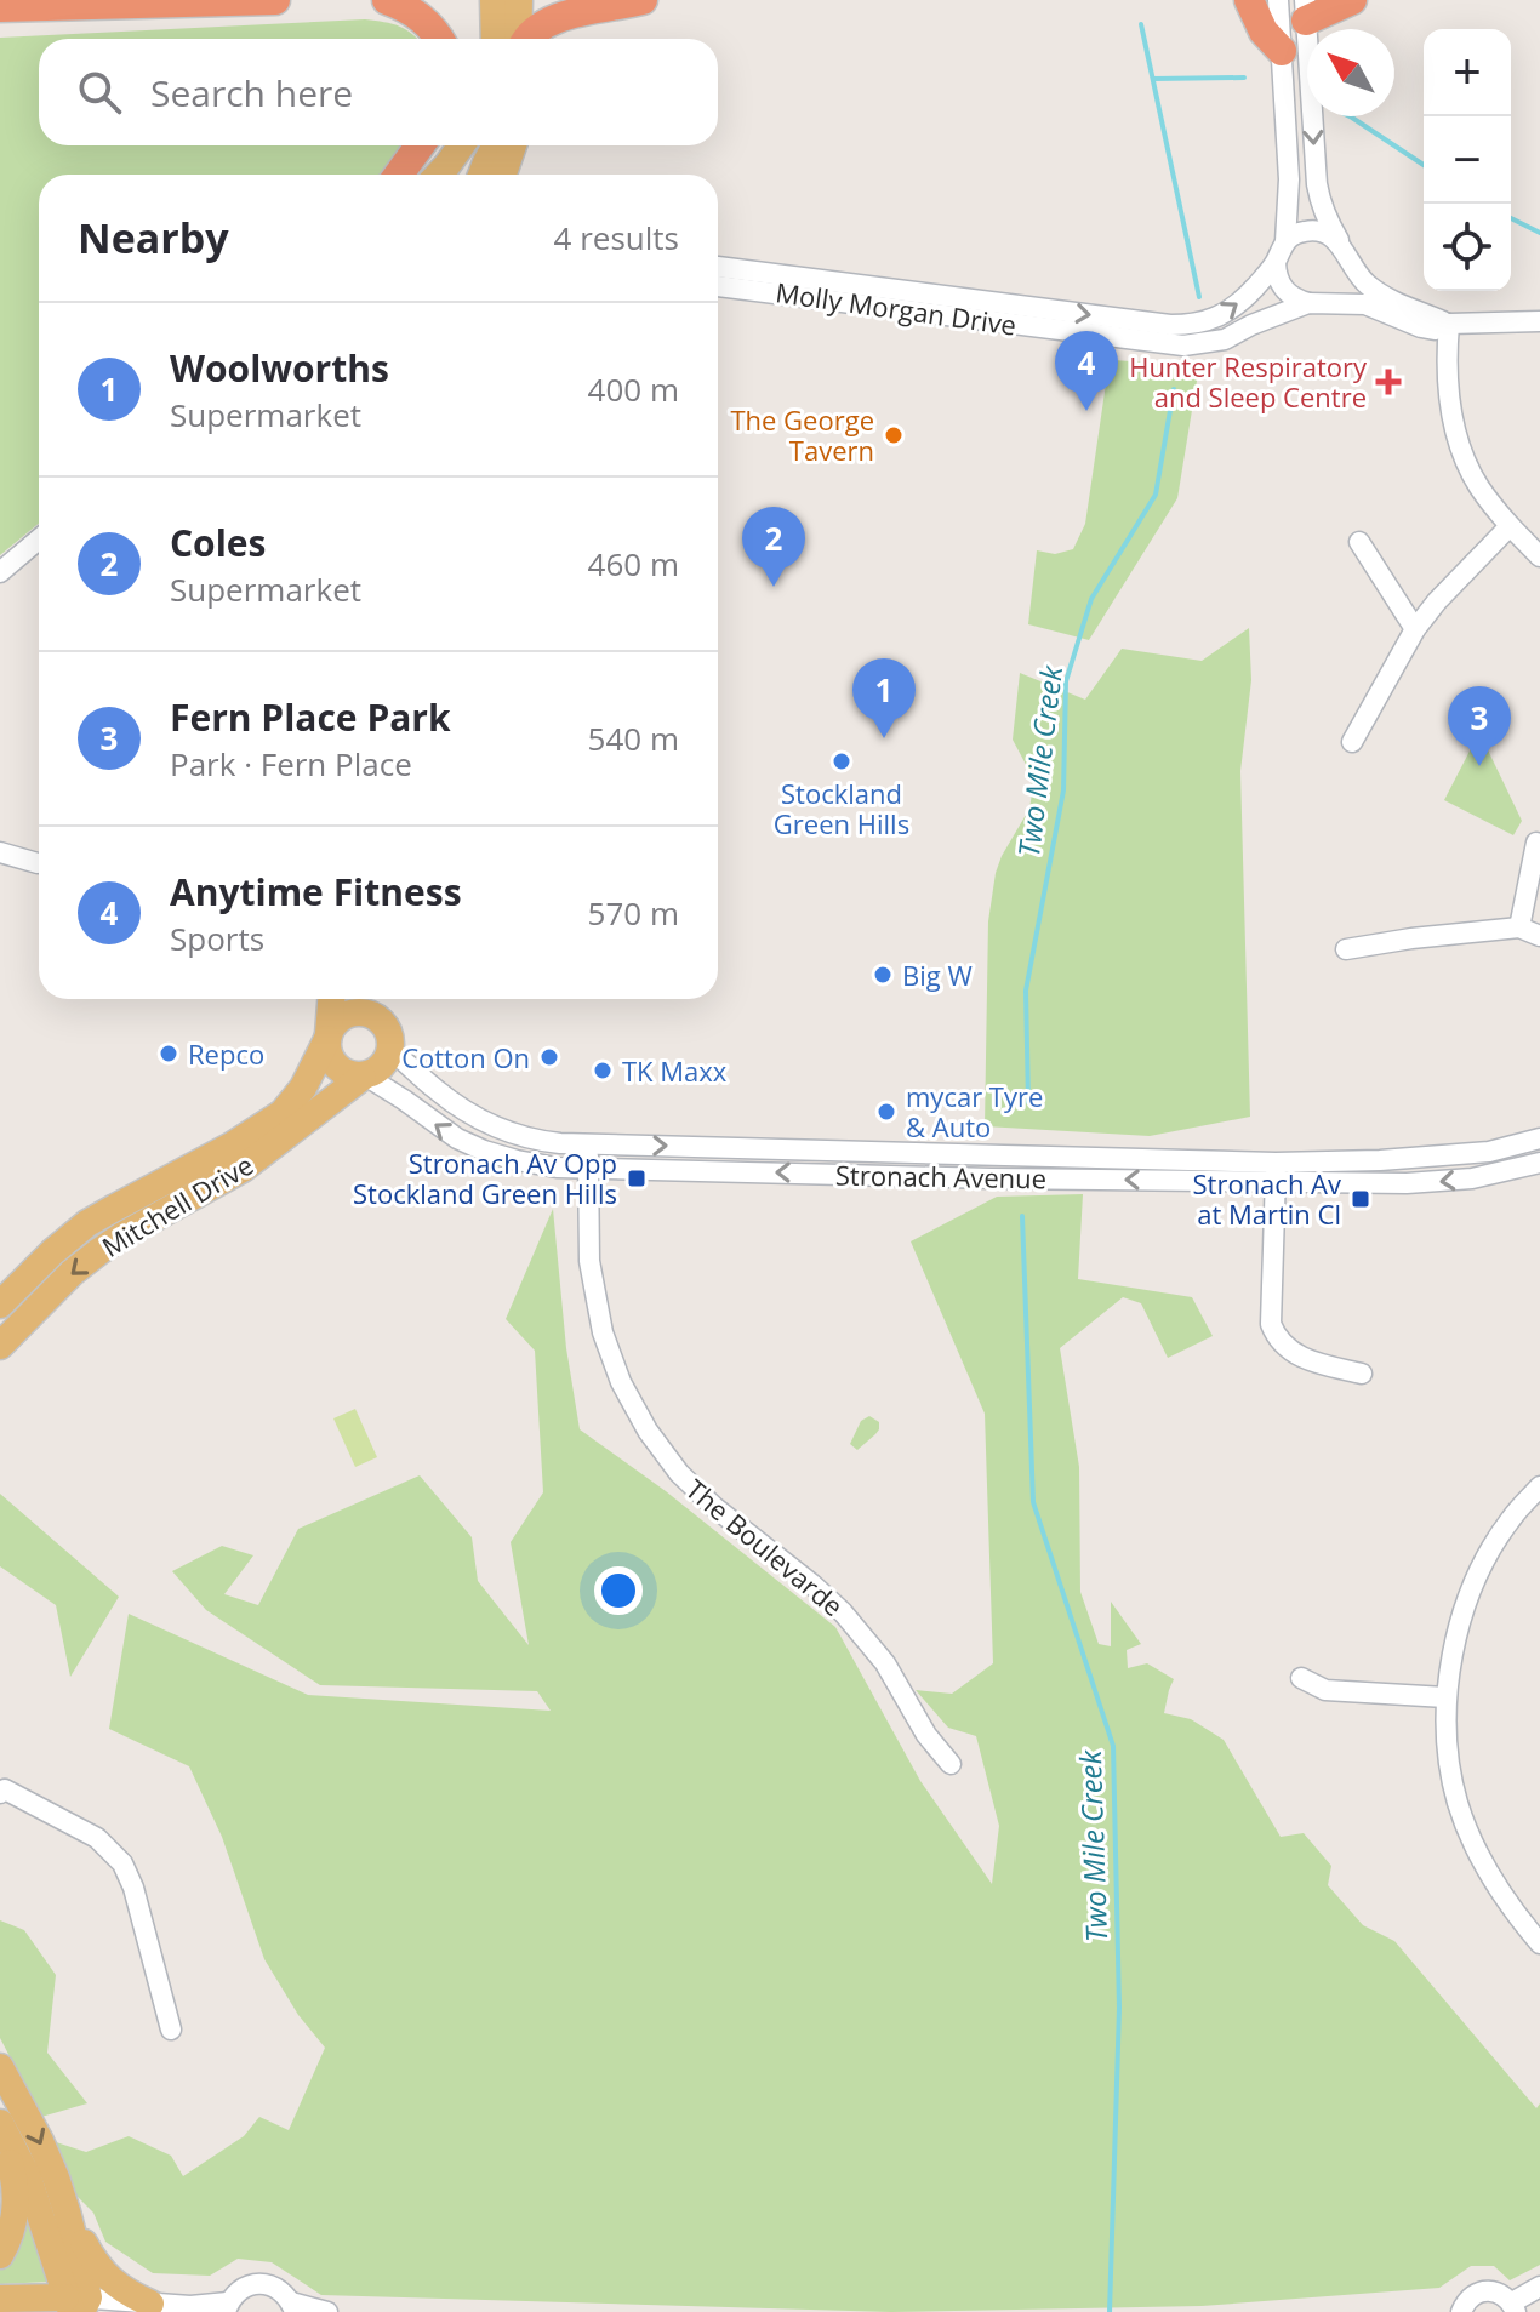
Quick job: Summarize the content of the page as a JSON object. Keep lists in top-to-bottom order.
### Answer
{
  "streets": {
    "main road": ["Mitchell Drive"],
    "street": ["Molly Morgan Drive", "Stronach Avenue", "The Boulevarde"]
  },
  "crossings": [
    ["Stronach Avenue", "Mitchell Drive"],
    ["Stronach Avenue", "The Boulevarde"]
  ],
  "water": ["Two Mile Creek"],
  "places": {
    "health": ["Hunter Respiratory and Sleep Centre"],
    "other": [
      "The George Tavern",
      "Stockland Green Hills",
      "Big W",
      "Repco",
      "Cotton On",
      "TK Maxx",
      "mycar Tyre & Auto"
    ],
    "transit": ["Stronach Av Opp Stockland Green Hills", "Stronach Av at Martin Cl"]
  },
  "north": "top left",
  "page": {
    "map_buttons": ["+", "−"],
    "search": "Search here",
    "heading": ["Nearby", "4 results"],
    "list": [
      {
        "mark": "1",
        "name": "Woolworths",
        "note": "Supermarket",
        "value": "400 m"
      },
      {
        "mark": "2",
        "name": "Coles",
        "note": "Supermarket",
        "value": "460 m"
      },
      {
        "mark": "3",
        "name": "Fern Place Park",
        "note": "Park · Fern Place",
        "value": "540 m"
      },
      {
        "mark": "4",
        "name": "Anytime Fitness",
        "note": "Sports",
        "value": "570 m"
      }
    ],
    "pins": [
      "4",
      "2",
      "1",
      "3"
    ]
  }
}
